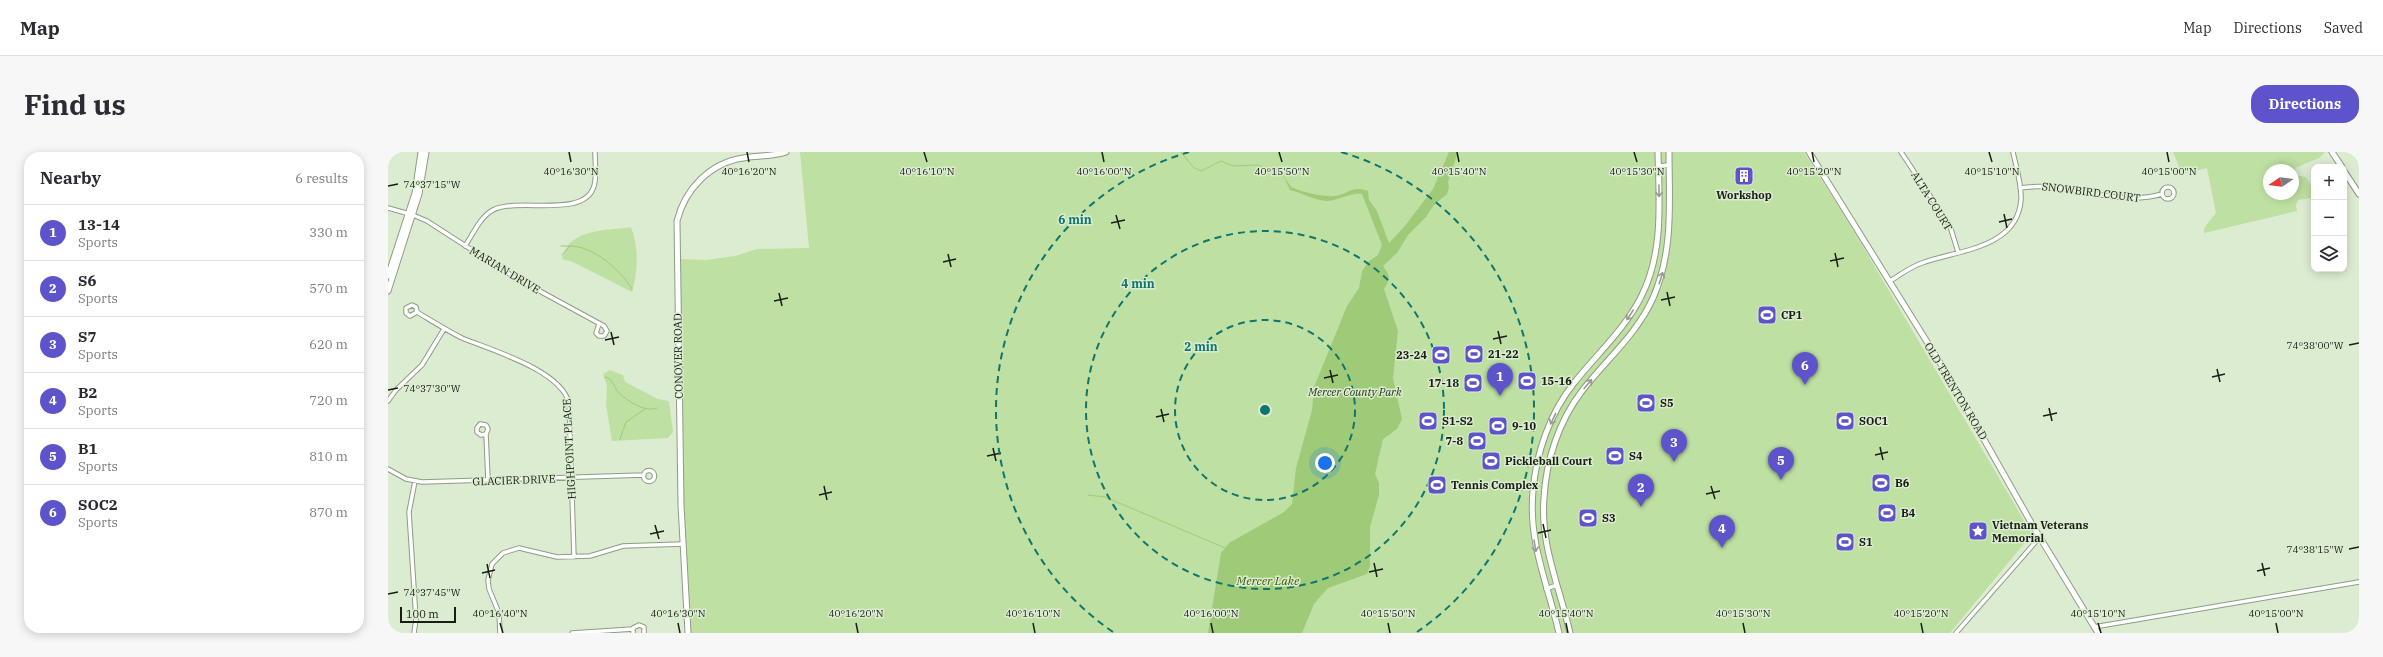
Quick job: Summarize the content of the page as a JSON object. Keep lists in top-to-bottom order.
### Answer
{
  "streets": {
    "street": [
      "SNOWBIRD COURT",
      "ALTA COURT",
      "MARIAN DRIVE",
      "CONOVER ROAD",
      "OLD TRENTON ROAD",
      "HIGHPOINT PLACE",
      "GLACIER DRIVE"
    ]
  },
  "crossings": [
    ["HIGHPOINT PLACE", "GLACIER DRIVE"]
  ],
  "water": ["Mercer Lake"],
  "parks": ["Mercer County Park"],
  "places": {
    "building": ["Workshop"],
    "sports": [
      "CP1",
      "21-22",
      "23-24",
      "15-16",
      "17-18",
      "S5",
      "S1-S2",
      "SOC1",
      "9-10",
      "7-8",
      "S4",
      "Pickleball Court",
      "B6",
      "Tennis Complex",
      "B4",
      "S3",
      "S1"
    ],
    "place": ["Vietnam Veterans Memorial"]
  },
  "scale_bar": "100 m",
  "north": "left",
  "page": {
    "header": "Map",
    "nav": ["Map", "Directions", "Saved"],
    "buttons": "Directions",
    "title": "Find us",
    "heading": ["Nearby", "6 results"],
    "map_buttons": ["+", "−"],
    "list": [
      {
        "mark": "1",
        "name": "13-14",
        "note": "Sports",
        "value": "330 m"
      },
      {
        "mark": "2",
        "name": "S6",
        "note": "Sports",
        "value": "570 m"
      },
      {
        "mark": "3",
        "name": "S7",
        "note": "Sports",
        "value": "620 m"
      },
      {
        "mark": "4",
        "name": "B2",
        "note": "Sports",
        "value": "720 m"
      },
      {
        "mark": "5",
        "name": "B1",
        "note": "Sports",
        "value": "810 m"
      },
      {
        "mark": "6",
        "name": "SOC2",
        "note": "Sports",
        "value": "870 m"
      }
    ],
    "pins": [
      "6",
      "1",
      "3",
      "5",
      "2",
      "4"
    ],
    "scale": "100 m"
  },
  "coordinates": [
    "40°16'30\"N",
    "40°16'20\"N",
    "40°16'10\"N",
    "40°16'00\"N",
    "40°15'50\"N",
    "40°15'40\"N",
    "40°15'30\"N",
    "40°15'20\"N",
    "40°15'10\"N",
    "40°15'00\"N",
    "74°37'15\"W",
    "74°38'00\"W",
    "74°37'30\"W",
    "74°38'15\"W",
    "74°37'45\"W",
    "40°16'40\"N"
  ],
  "rings": ["6 min", "4 min", "2 min"]
}
